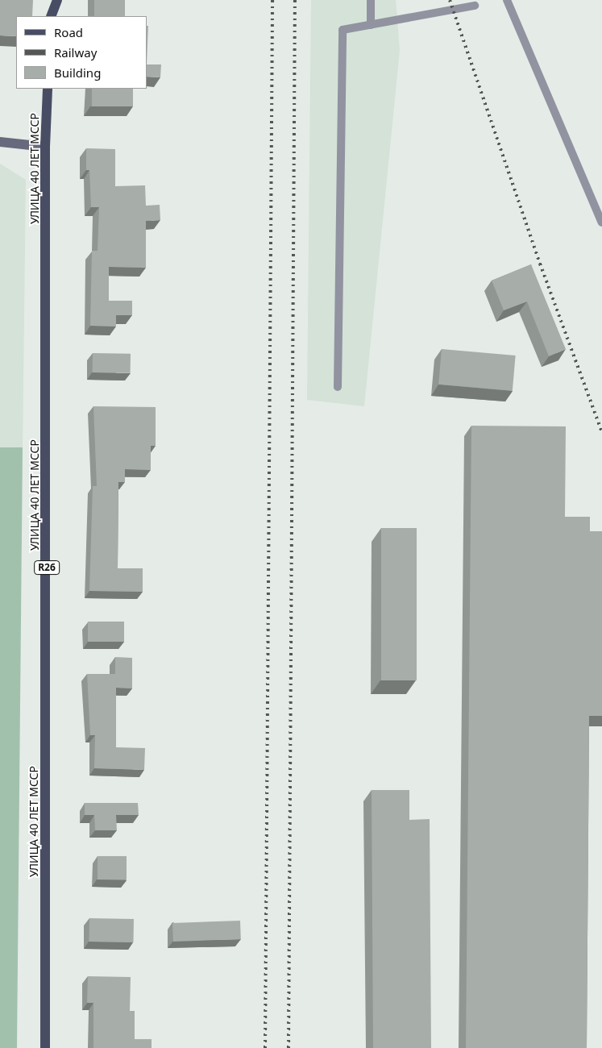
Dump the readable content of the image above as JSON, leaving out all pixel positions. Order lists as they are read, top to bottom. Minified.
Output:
{"streets":{"main road":["УЛИЦА 40 ЛЕТ МССР","R26"]},"legend":["Road","Railway","Building"]}
